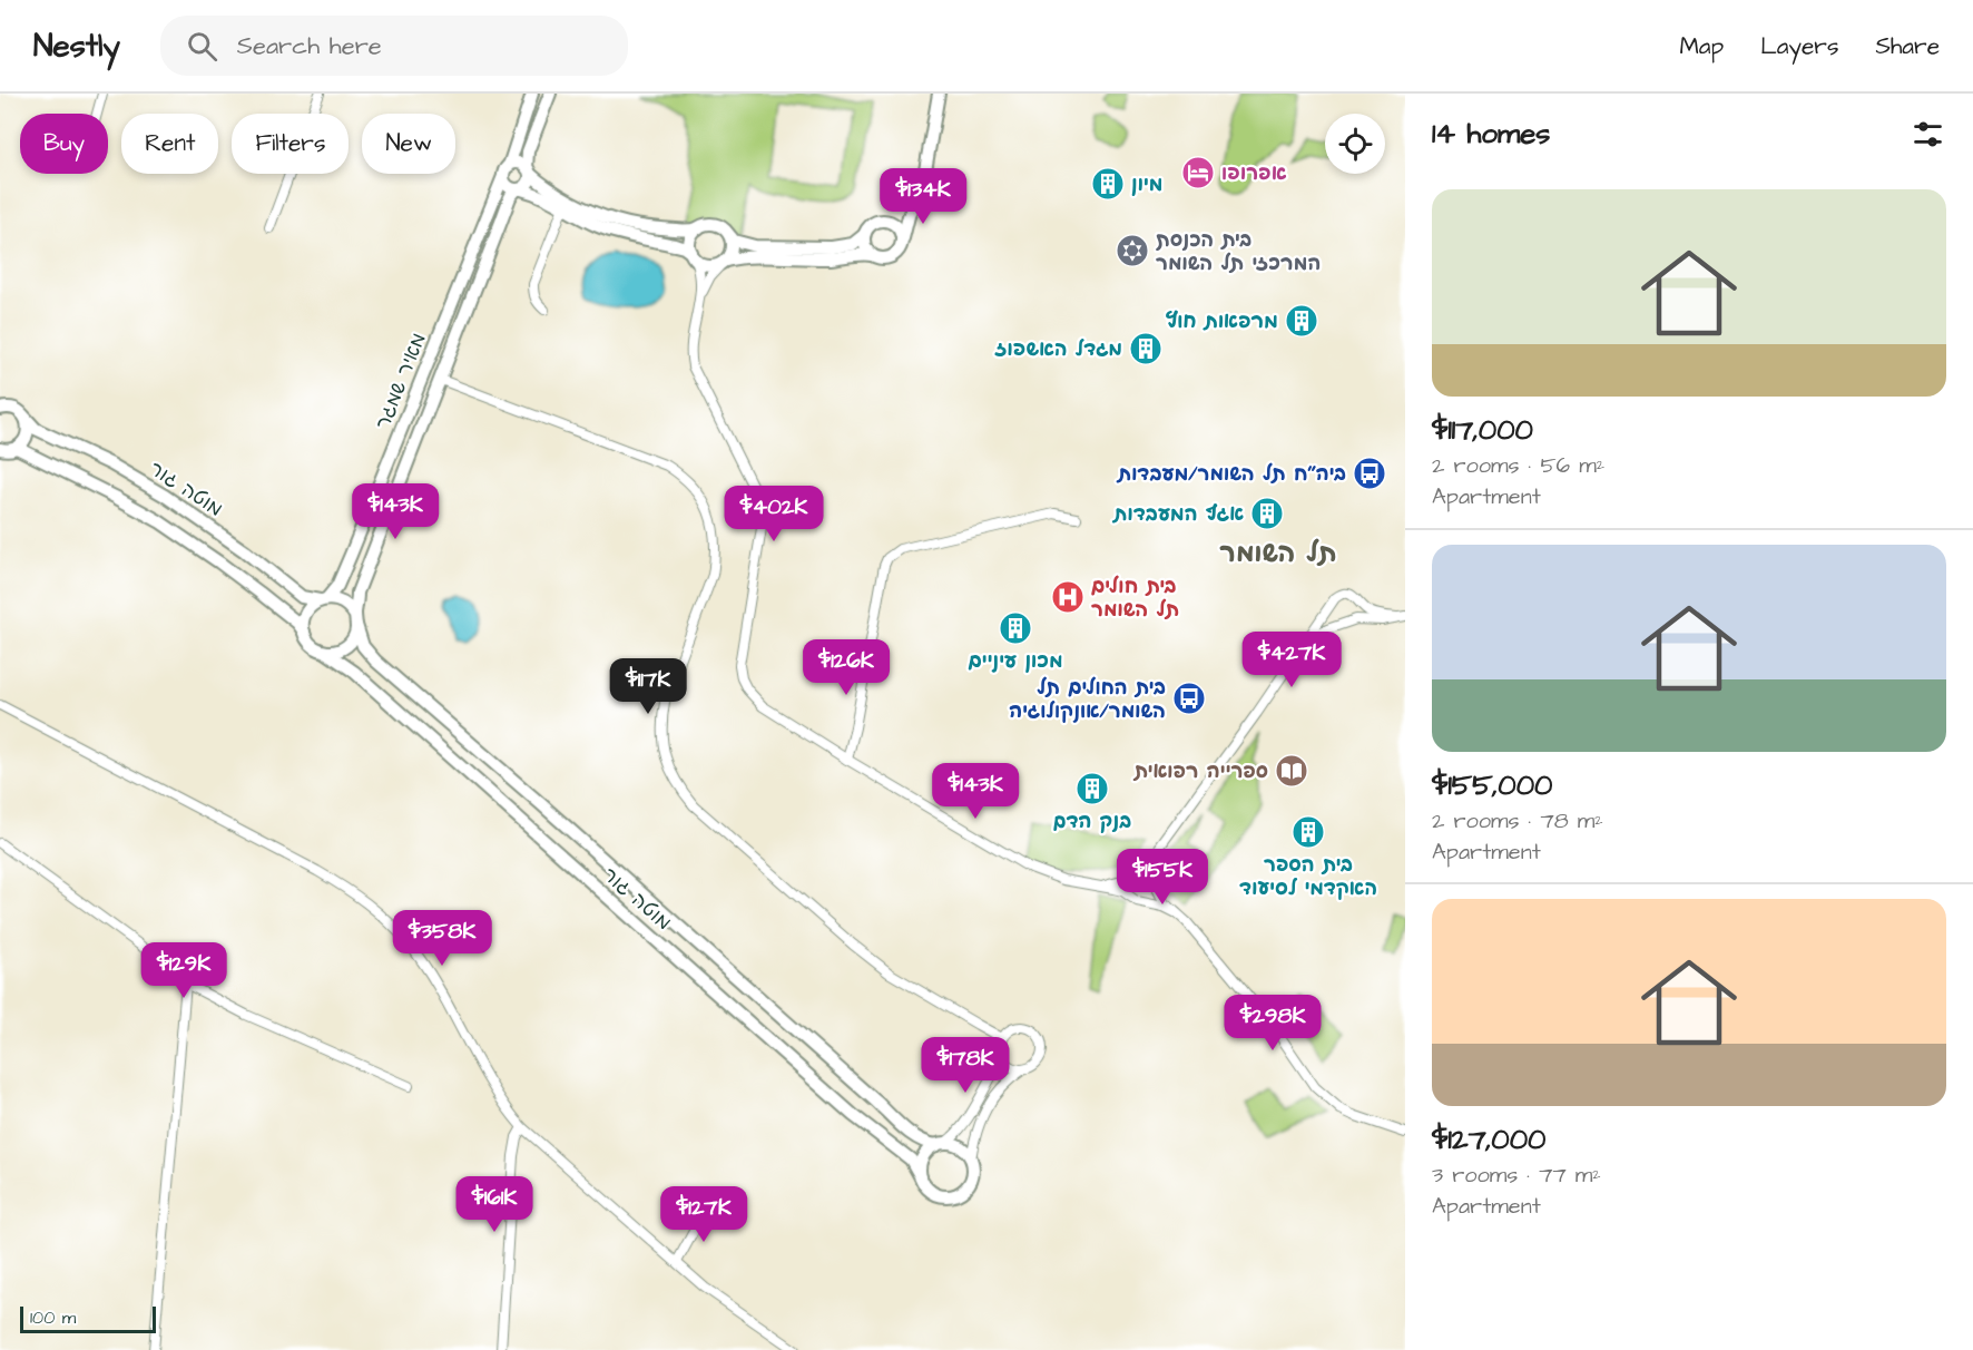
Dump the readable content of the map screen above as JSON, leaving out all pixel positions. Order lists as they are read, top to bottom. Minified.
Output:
{"streets":{"street":["מאיר שמגר","מוטה גור"]},"crossings":[["מאיר שמגר","מוטה גור"]],"districts":["תל השומר"],"places":{"hotel":["אפרופו"],"building":["מיון","מרפאות חוץ","מגדל האשפוז","אגף המעבדות","מכון עיניים","בנק הדם","בית הספר האקדמי לסיעוד"],"synagogue":["בית הכנסת המרכזי תל השומר"],"bus stop":["ביה״ח תל השומר/מעבדות","בית החולים תל השומר/אונקולוגיה"],"hospital":["בית חולים תל השומר"],"library":["ספרייה רפואית"]},"scale_bar":"100 m","page":{"header":"Nestly","search":"Search here","nav":["Map","Layers","Share"],"heading":"14 homes","chip":["Buy","Rent","Filters","New"],"price":["$134K","$143K","$402K","$427K","$126K","$117K","$143K","$155K","$358K","$129K","$298K","$178K","$161K","$127K"],"list":[{"name":"$117,000","note":"2 rooms · 56 m² · Apartment"},{"name":"$155,000","note":"2 rooms · 78 m² · Apartment"},{"name":"$127,000","note":"3 rooms · 77 m² · Apartment"}],"scale":"100 m"}}
